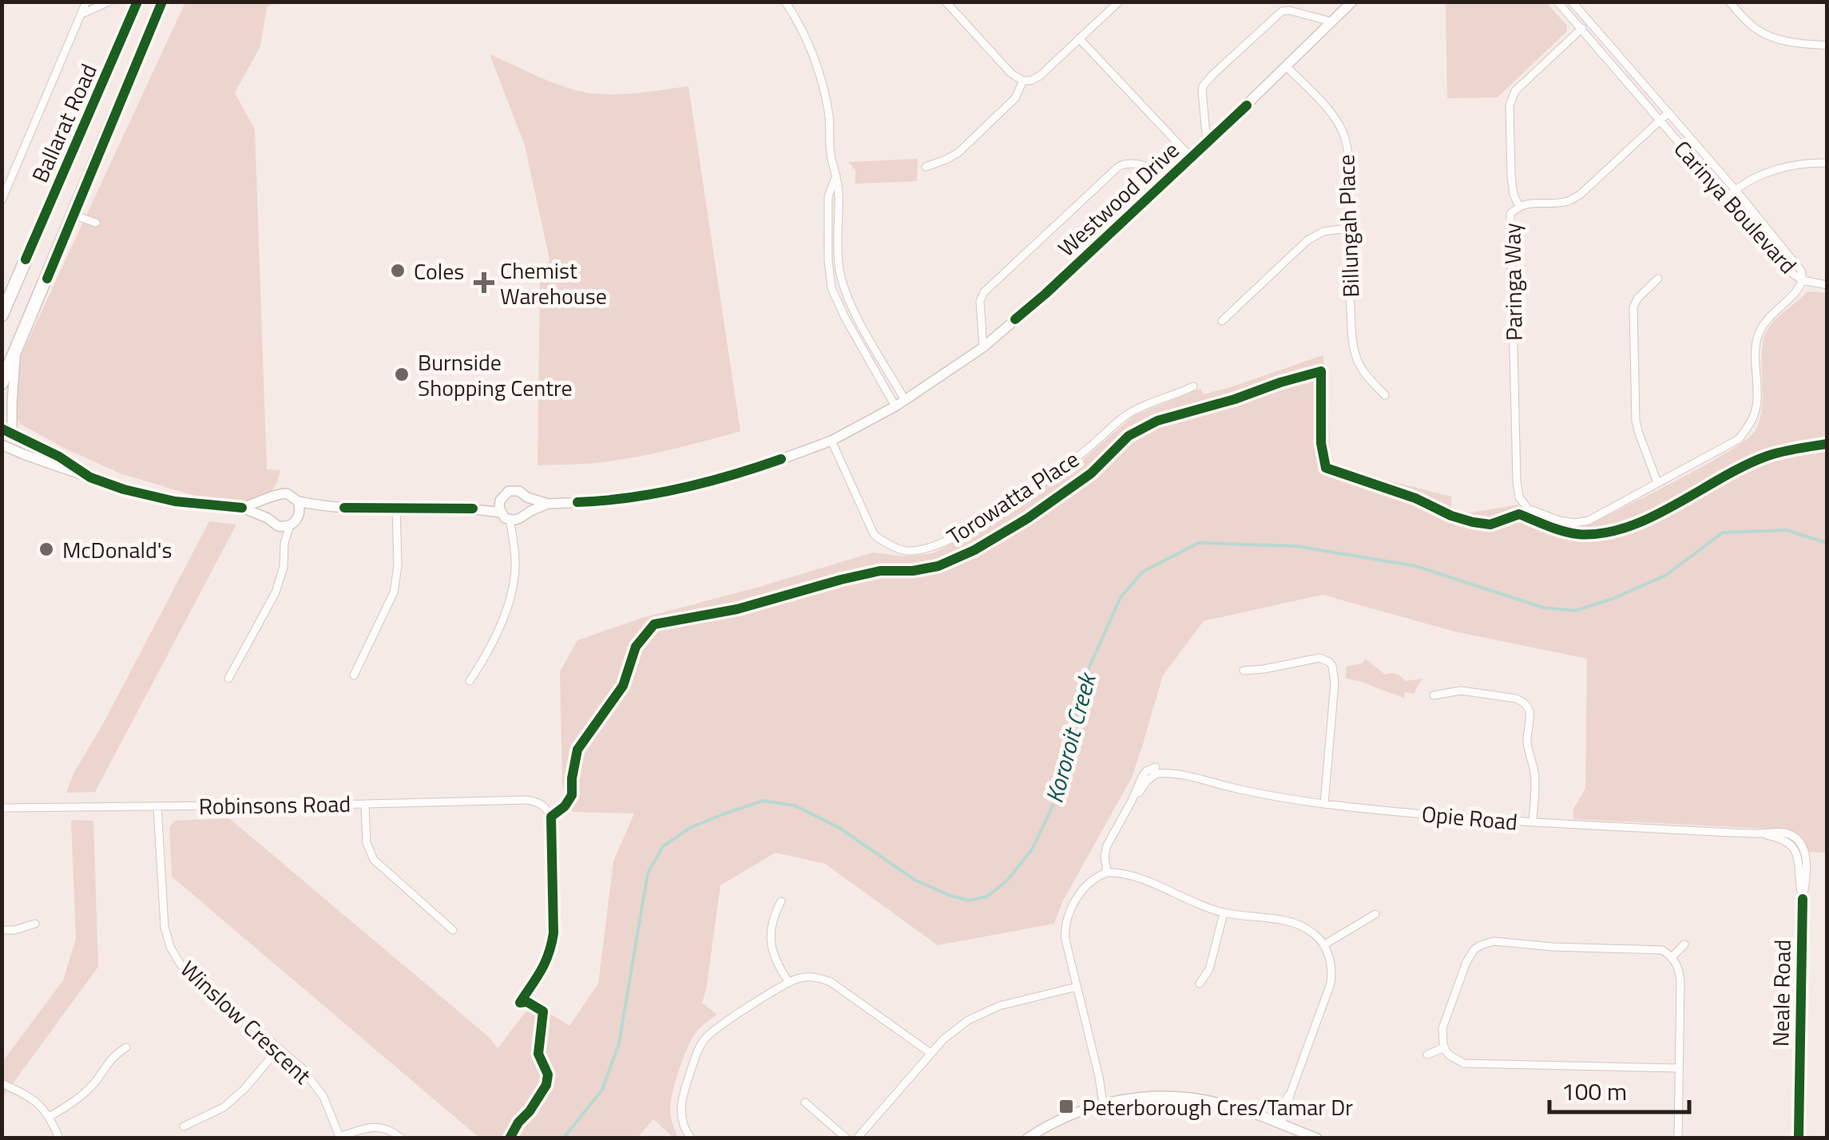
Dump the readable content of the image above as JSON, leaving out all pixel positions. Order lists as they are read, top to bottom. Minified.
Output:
{"streets":{"highway":["Ballarat Road"],"street":["Westwood Drive","Carinya Boulevard","Billungah Place","Paringa Way","Torowatta Place","Robinsons Road","Opie Road","Neale Road","Winslow Crescent"]},"crossings":[["Westwood Drive","Billungah Place"],["Westwood Drive","Torowatta Place"],["Carinya Boulevard","Paringa Way"],["Robinsons Road","Winslow Crescent"],["Opie Road","Neale Road"]],"water":["Kororoit Creek"],"places":{"other":["Coles","Burnside Shopping Centre","McDonald's"],"health":["Chemist Warehouse"],"transit":["Peterborough Cres/Tamar Dr"]},"scale_bar":"100 m"}
